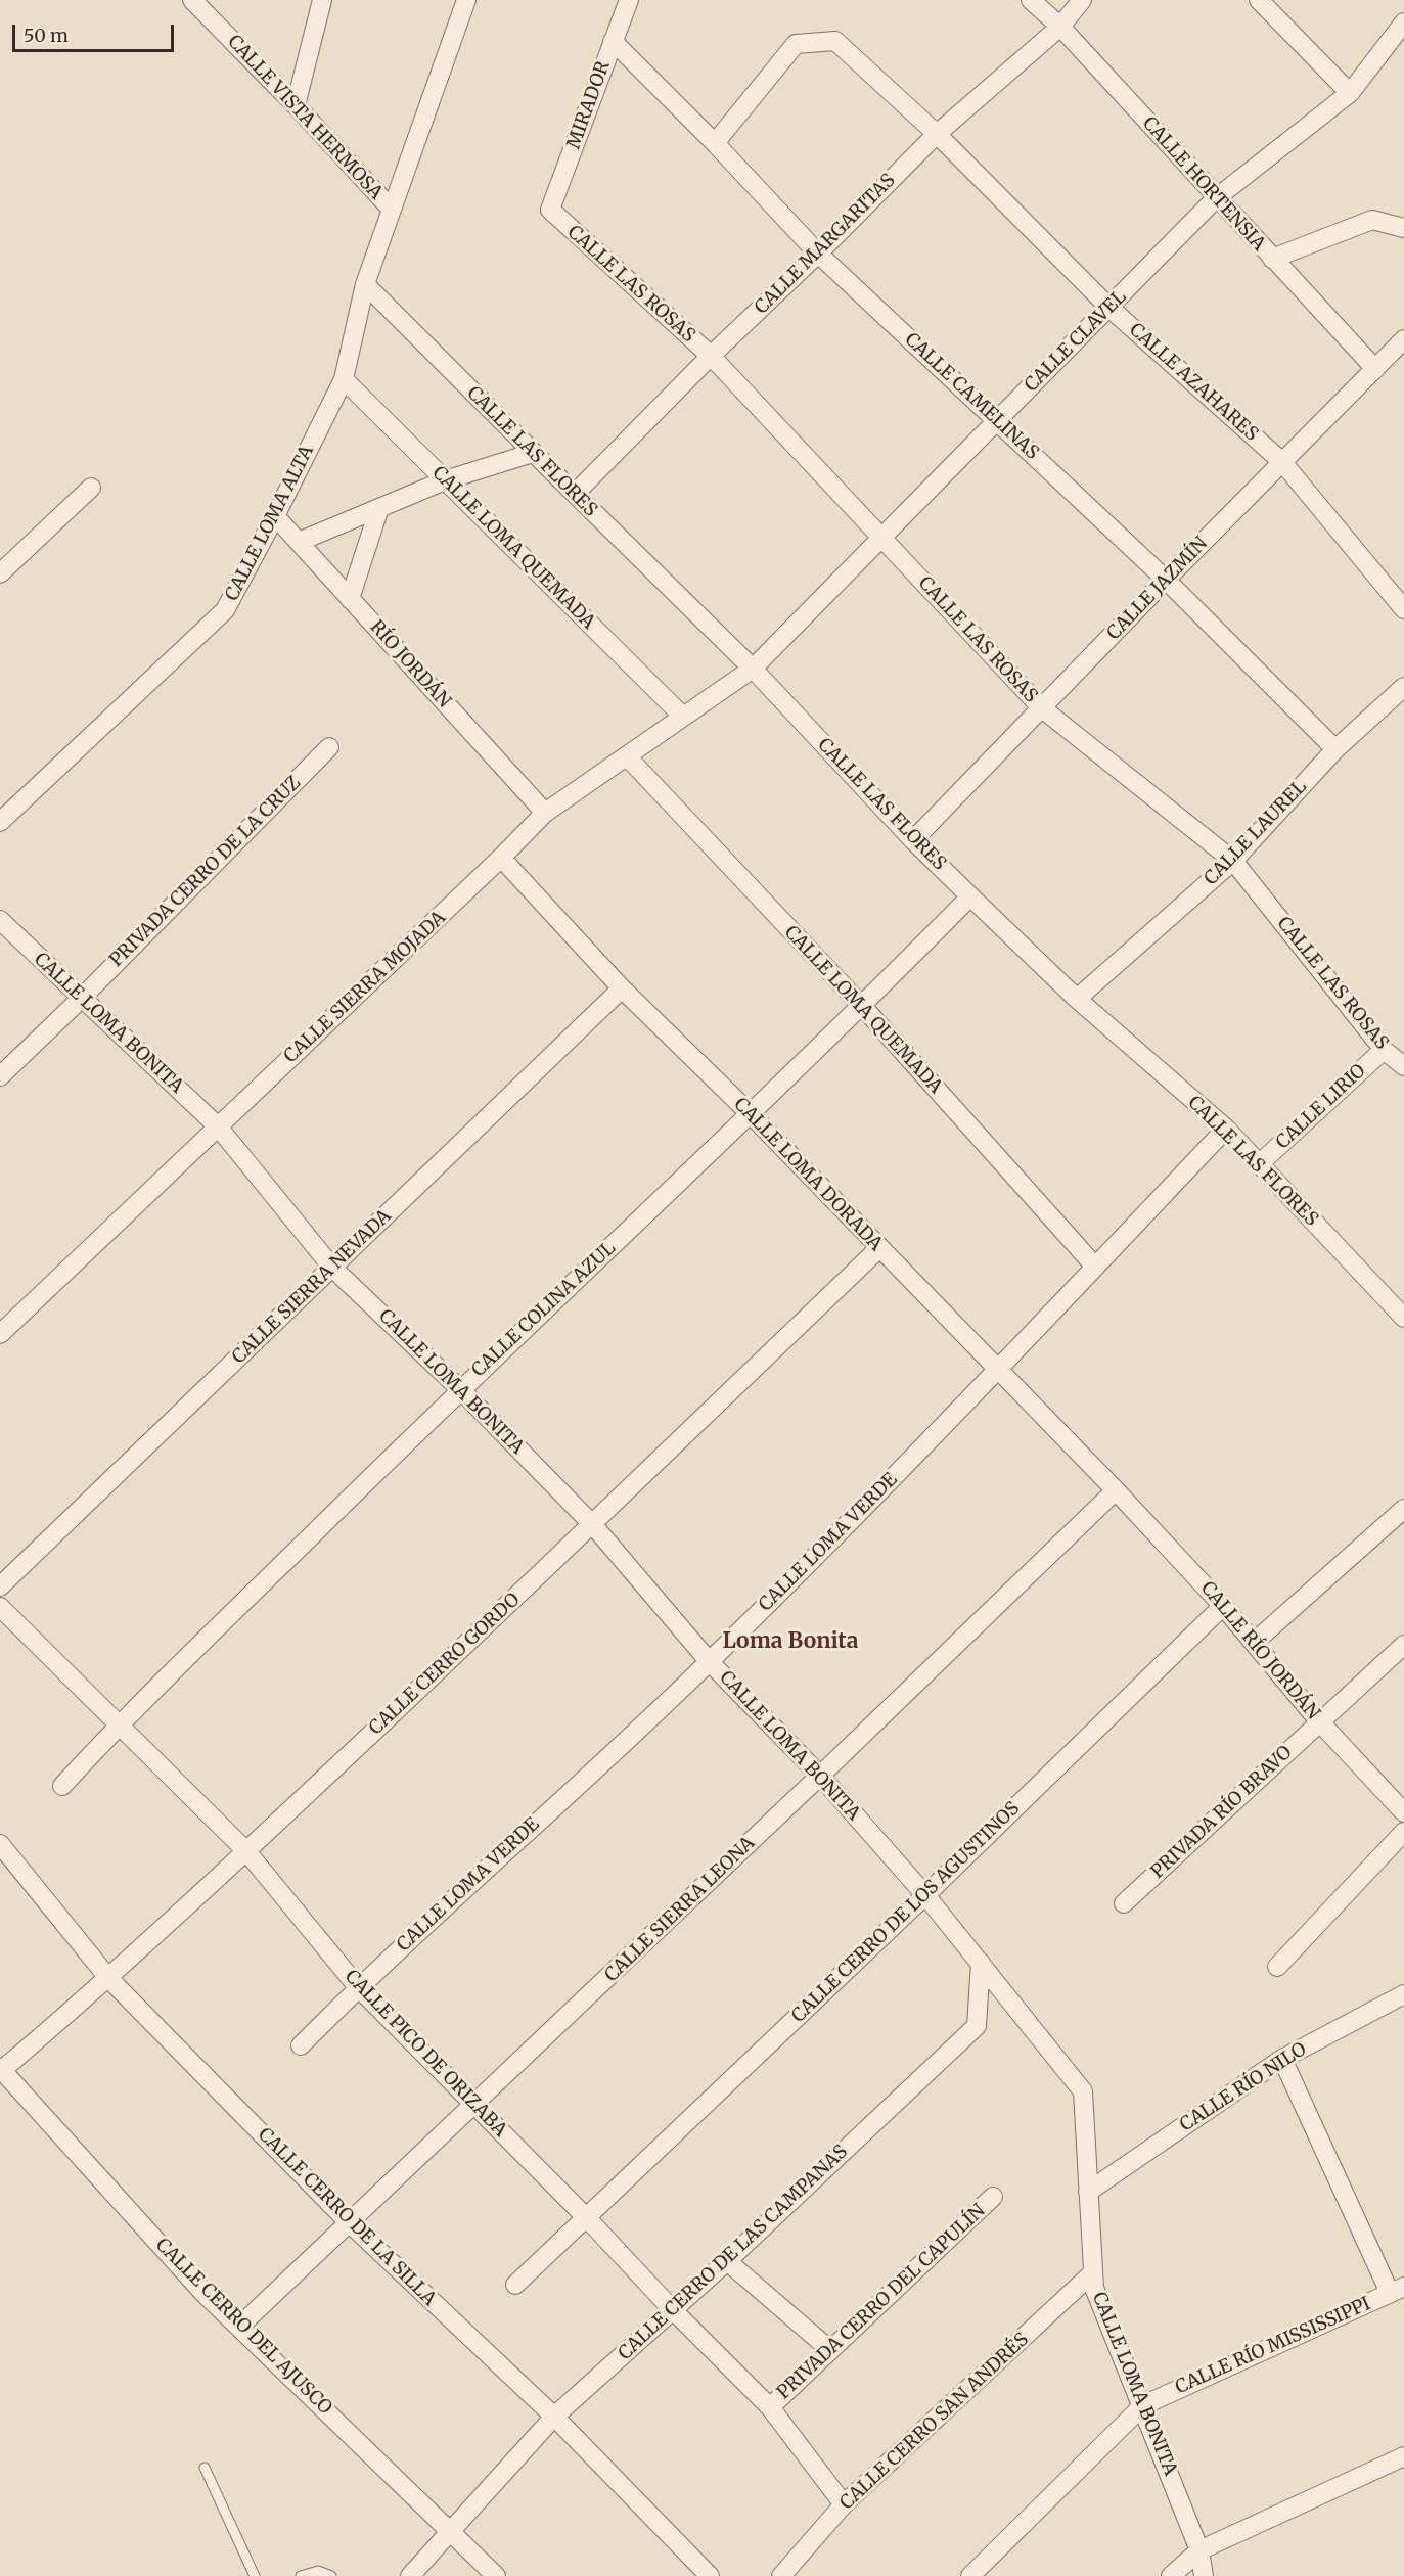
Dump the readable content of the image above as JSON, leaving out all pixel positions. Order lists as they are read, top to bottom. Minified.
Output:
{"streets":{"street":["MIRADOR","CALLE VISTA HERMOSA","CALLE HORTENSIA","CALLE MARGARITAS","CALLE LAS ROSAS","CALLE CLAVEL","CALLE AZAHARES","CALLE CAMELINAS","CALLE LAS FLORES","CALLE LOMA ALTA","CALLE LOMA QUEMADA","CALLE JAZMÍN","RÍO JORDÁN","CALLE LAUREL","PRIVADA CERRO DE LA CRUZ","CALLE SIERRA MOJADA","CALLE LOMA BONITA","CALLE LIRIO","CALLE LOMA DORADA","CALLE SIERRA NEVADA","CALLE COLINA AZUL","CALLE LOMA VERDE","CALLE RÍO JORDÁN","CALLE CERRO GORDO","PRIVADA RÍO BRAVO","CALLE SIERRA LEONA","CALLE CERRO DE LOS AGUSTINOS","CALLE PICO DE ORIZABA","CALLE RÍO NILO","CALLE CERRO DE LA SILLA","CALLE CERRO DE LAS CAMPANAS","PRIVADA CERRO DEL CAPULÍN","CALLE CERRO DEL AJUSCO","CALLE RÍO MISSISSIPPI","CALLE CERRO SAN ANDRÉS"]},"crossings":[["MIRADOR","CALLE LAS ROSAS"],["MIRADOR","CALLE CAMELINAS"],["CALLE HORTENSIA","CALLE MARGARITAS"],["CALLE HORTENSIA","CALLE CLAVEL"],["CALLE HORTENSIA","CALLE JAZMÍN"],["CALLE MARGARITAS","CALLE LAS ROSAS"],["CALLE MARGARITAS","CALLE AZAHARES"],["CALLE MARGARITAS","CALLE CAMELINAS"],["CALLE MARGARITAS","CALLE LAS FLORES"],["CALLE LAS ROSAS","CALLE CLAVEL"],["CALLE LAS ROSAS","CALLE JAZMÍN"],["CALLE LAS ROSAS","CALLE LAUREL"],["CALLE LAS ROSAS","CALLE LIRIO"],["CALLE CLAVEL","CALLE AZAHARES"],["CALLE CLAVEL","CALLE CAMELINAS"],["CALLE CLAVEL","CALLE LAS FLORES"],["CALLE CLAVEL","CALLE SIERRA MOJADA"],["CALLE AZAHARES","CALLE CAMELINAS"],["CALLE AZAHARES","CALLE JAZMÍN"],["CALLE CAMELINAS","CALLE JAZMÍN"],["CALLE CAMELINAS","CALLE LAUREL"],["CALLE LAS FLORES","CALLE LOMA ALTA"],["CALLE LAS FLORES","CALLE JAZMÍN"],["CALLE LAS FLORES","CALLE LAUREL"],["CALLE LAS FLORES","CALLE SIERRA MOJADA"],["CALLE LAS FLORES","CALLE LIRIO"],["CALLE LAS FLORES","CALLE COLINA AZUL"],["CALLE LAS FLORES","CALLE LOMA VERDE"],["CALLE LOMA ALTA","CALLE LOMA QUEMADA"],["CALLE LOMA ALTA","RÍO JORDÁN"],["CALLE LOMA QUEMADA","CALLE SIERRA MOJADA"],["CALLE LOMA QUEMADA","CALLE COLINA AZUL"],["CALLE LOMA QUEMADA","CALLE LOMA VERDE"],["RÍO JORDÁN","CALLE SIERRA MOJADA"],["PRIVADA CERRO DE LA CRUZ","CALLE LOMA BONITA"],["CALLE SIERRA MOJADA","CALLE LOMA BONITA"],["CALLE SIERRA MOJADA","CALLE LOMA DORADA"],["CALLE LOMA BONITA","CALLE SIERRA NEVADA"],["CALLE LOMA BONITA","CALLE COLINA AZUL"],["CALLE LOMA BONITA","CALLE LOMA VERDE"],["CALLE LOMA BONITA","CALLE CERRO GORDO"],["CALLE LOMA BONITA","CALLE SIERRA LEONA"],["CALLE LOMA BONITA","CALLE CERRO DE LOS AGUSTINOS"],["CALLE LOMA BONITA","CALLE RÍO NILO"],["CALLE LOMA BONITA","CALLE CERRO DE LAS CAMPANAS"],["CALLE LOMA BONITA","CALLE RÍO MISSISSIPPI"],["CALLE LOMA BONITA","CALLE CERRO SAN ANDRÉS"],["CALLE LOMA DORADA","CALLE SIERRA NEVADA"],["CALLE LOMA DORADA","CALLE COLINA AZUL"],["CALLE LOMA DORADA","CALLE LOMA VERDE"],["CALLE LOMA DORADA","CALLE RÍO JORDÁN"],["CALLE LOMA DORADA","CALLE CERRO GORDO"],["CALLE LOMA DORADA","CALLE SIERRA LEONA"],["CALLE COLINA AZUL","CALLE PICO DE ORIZABA"],["CALLE LOMA VERDE","CALLE PICO DE ORIZABA"],["CALLE RÍO JORDÁN","PRIVADA RÍO BRAVO"],["CALLE RÍO JORDÁN","CALLE SIERRA LEONA"],["CALLE RÍO JORDÁN","CALLE CERRO DE LOS AGUSTINOS"],["CALLE CERRO GORDO","CALLE PICO DE ORIZABA"],["CALLE CERRO GORDO","CALLE CERRO DE LA SILLA"],["CALLE CERRO GORDO","CALLE CERRO DEL AJUSCO"],["CALLE SIERRA LEONA","CALLE PICO DE ORIZABA"],["CALLE SIERRA LEONA","CALLE CERRO DE LA SILLA"],["CALLE SIERRA LEONA","CALLE CERRO DEL AJUSCO"],["CALLE CERRO DE LOS AGUSTINOS","CALLE PICO DE ORIZABA"],["CALLE PICO DE ORIZABA","CALLE CERRO DE LAS CAMPANAS"],["CALLE PICO DE ORIZABA","PRIVADA CERRO DEL CAPULÍN"],["CALLE PICO DE ORIZABA","CALLE CERRO SAN ANDRÉS"],["CALLE CERRO DE LA SILLA","CALLE CERRO DE LAS CAMPANAS"],["CALLE CERRO DE LAS CAMPANAS","CALLE CERRO DEL AJUSCO"]],"districts":["Loma Bonita"],"scale_bar":"50 m"}
